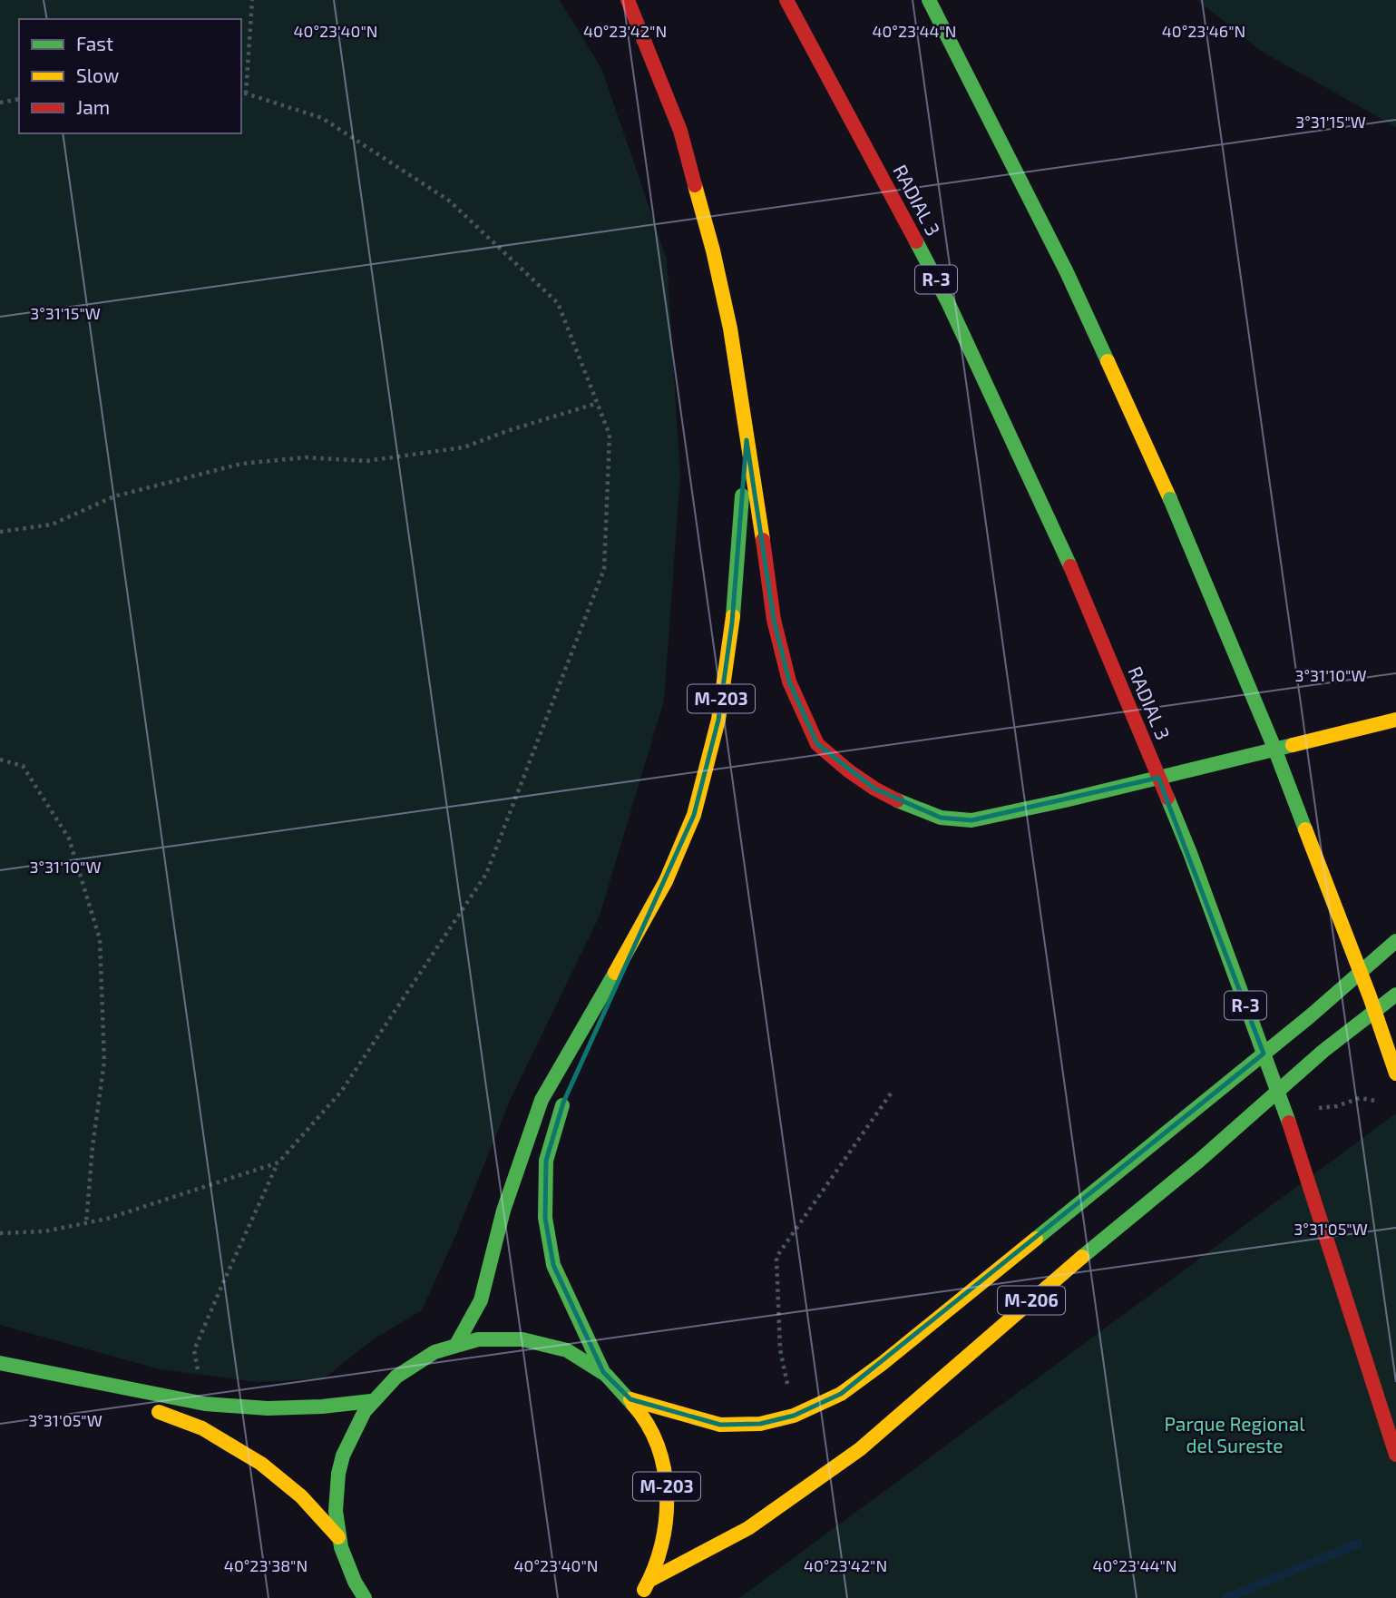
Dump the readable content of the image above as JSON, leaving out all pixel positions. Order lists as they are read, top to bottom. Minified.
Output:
{"streets":{"main road":["RADIAL 3","R-3","M-203","M-206"]},"crossings":[["M-203","M-206"]],"parks":["Parque Regional del Sureste"],"legend":["Fast","Slow","Jam"],"coordinates":["40°23'40\"N","40°23'42\"N","40°23'44\"N","40°23'46\"N","3°31'15\"W","3°31'10\"W","3°31'05\"W","40°23'38\"N"]}
